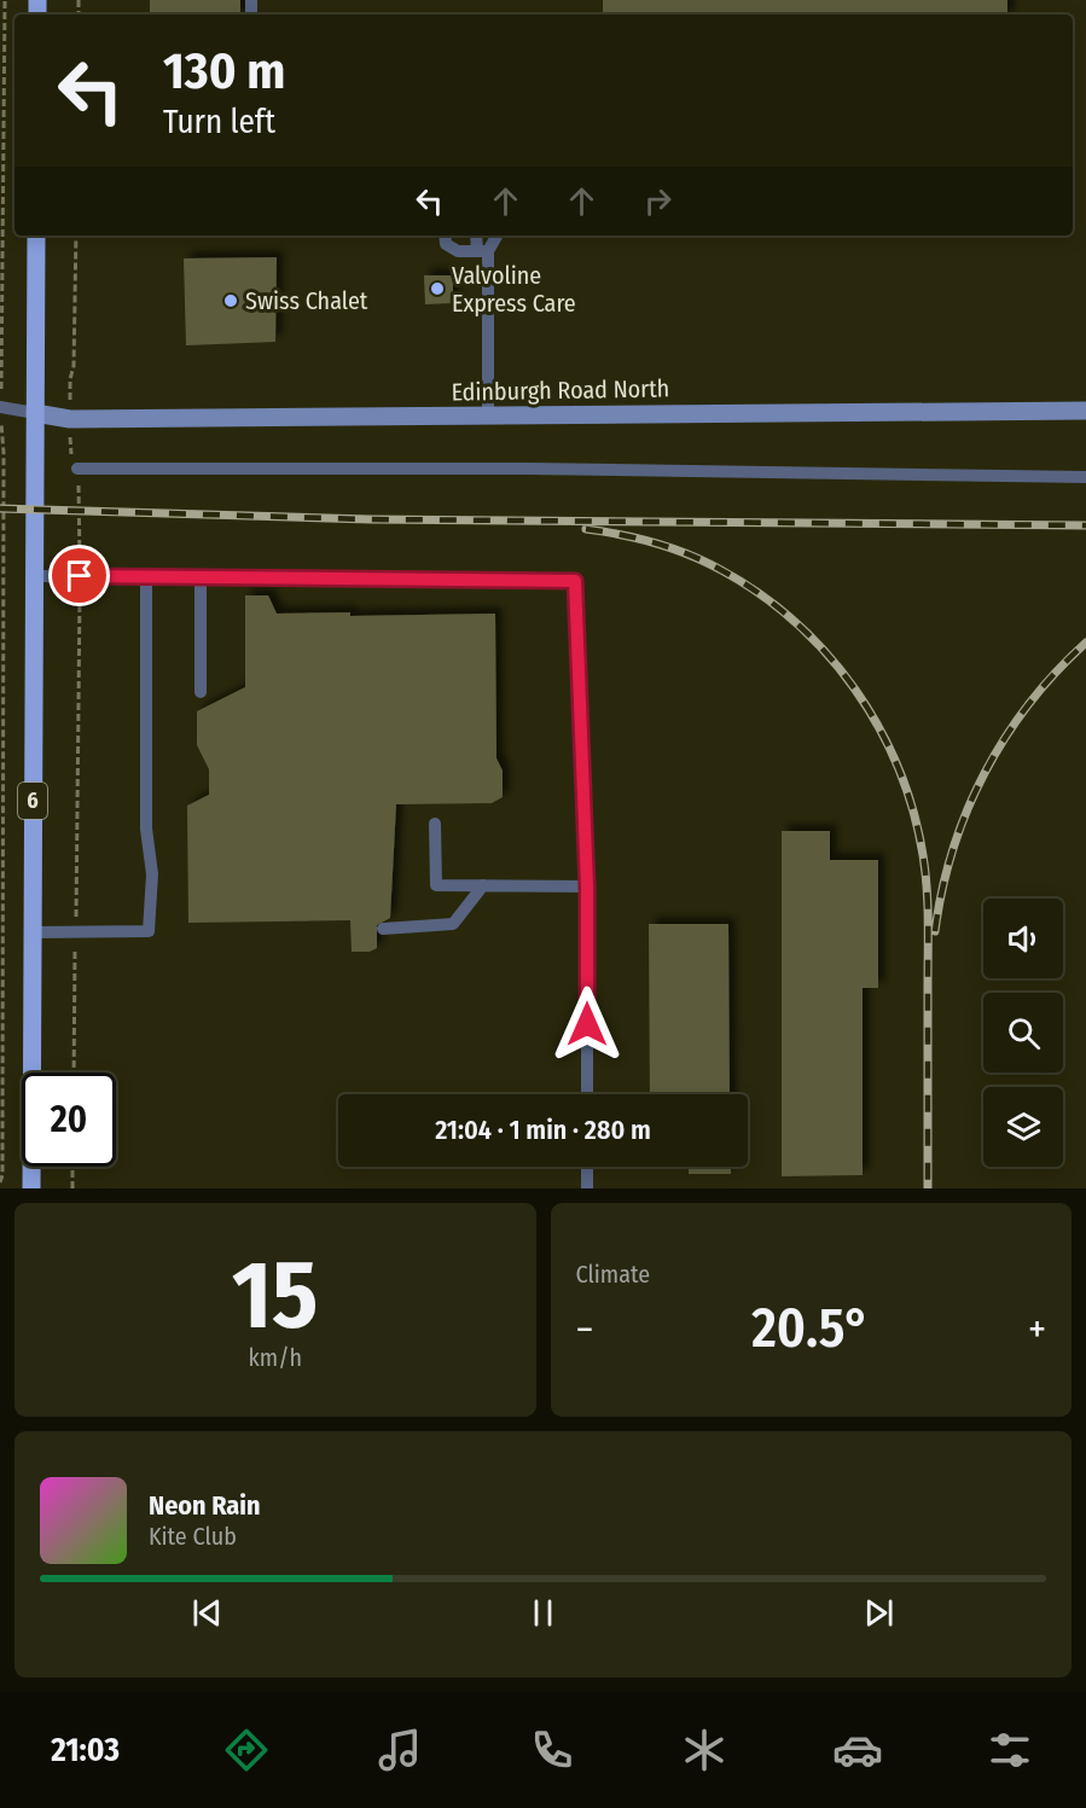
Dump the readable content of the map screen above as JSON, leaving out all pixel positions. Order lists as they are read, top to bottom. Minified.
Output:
{"streets":{"main road":["Edinburgh Road North","6"]},"crossings":[["Edinburgh Road North","6"]],"places":["Valvoline Express Care","Swiss Chalet"],"page":{"turn":["130 m","Turn left"],"limit":"20","trip":"21:04 · 1 min · 280 m","tile":[["15","km/h"],"Climate"],"heat":["−","20.5°","+"],"song":["Neon Rain","Kite Club"],"tabs":"21:03"}}
